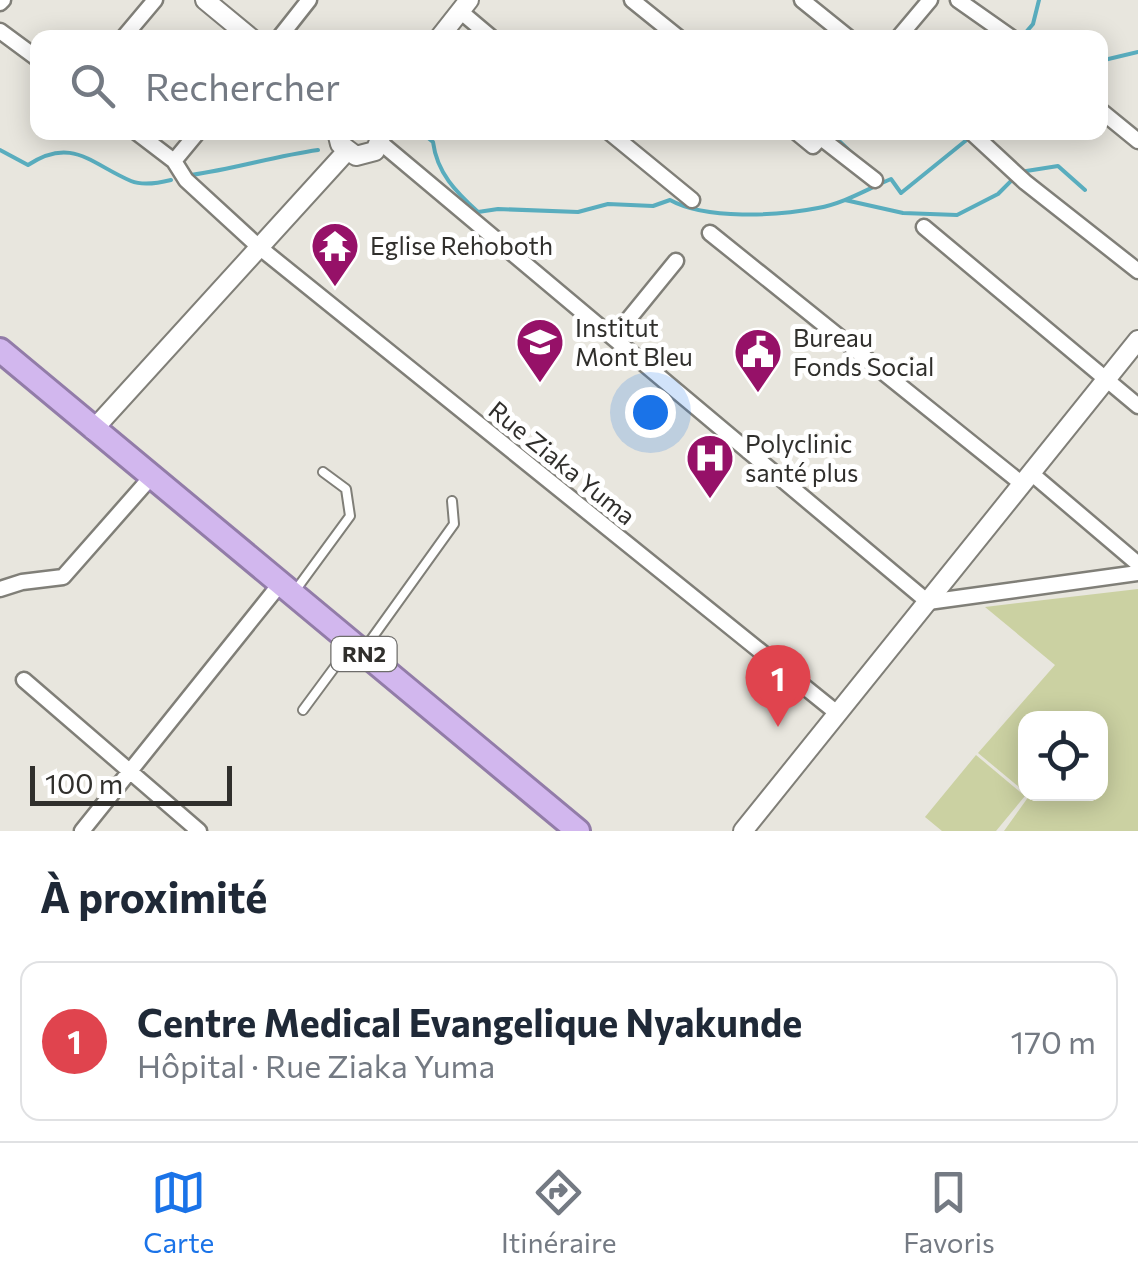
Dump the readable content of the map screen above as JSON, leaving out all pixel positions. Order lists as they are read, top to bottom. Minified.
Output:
{"streets":{"highway":["RN2"],"street":["Rue Ziaka Yuma"]},"places":{"temple":["Eglise Rehoboth"],"school or university":["Institut Mont Bleu"],"public building":["Bureau Fonds Social"],"hospital":["Polyclinic santé plus"]},"scale_bar":"100 m","page":{"search":"Rechercher","pins":"1","scale":"100 m","heading":"À proximité","list":[{"mark":"1","name":"Centre Medical Evangelique Nyakunde","note":"Hôpital · Rue Ziaka Yuma","value":"170 m"}],"nav":["Carte","Itinéraire","Favoris"]}}
